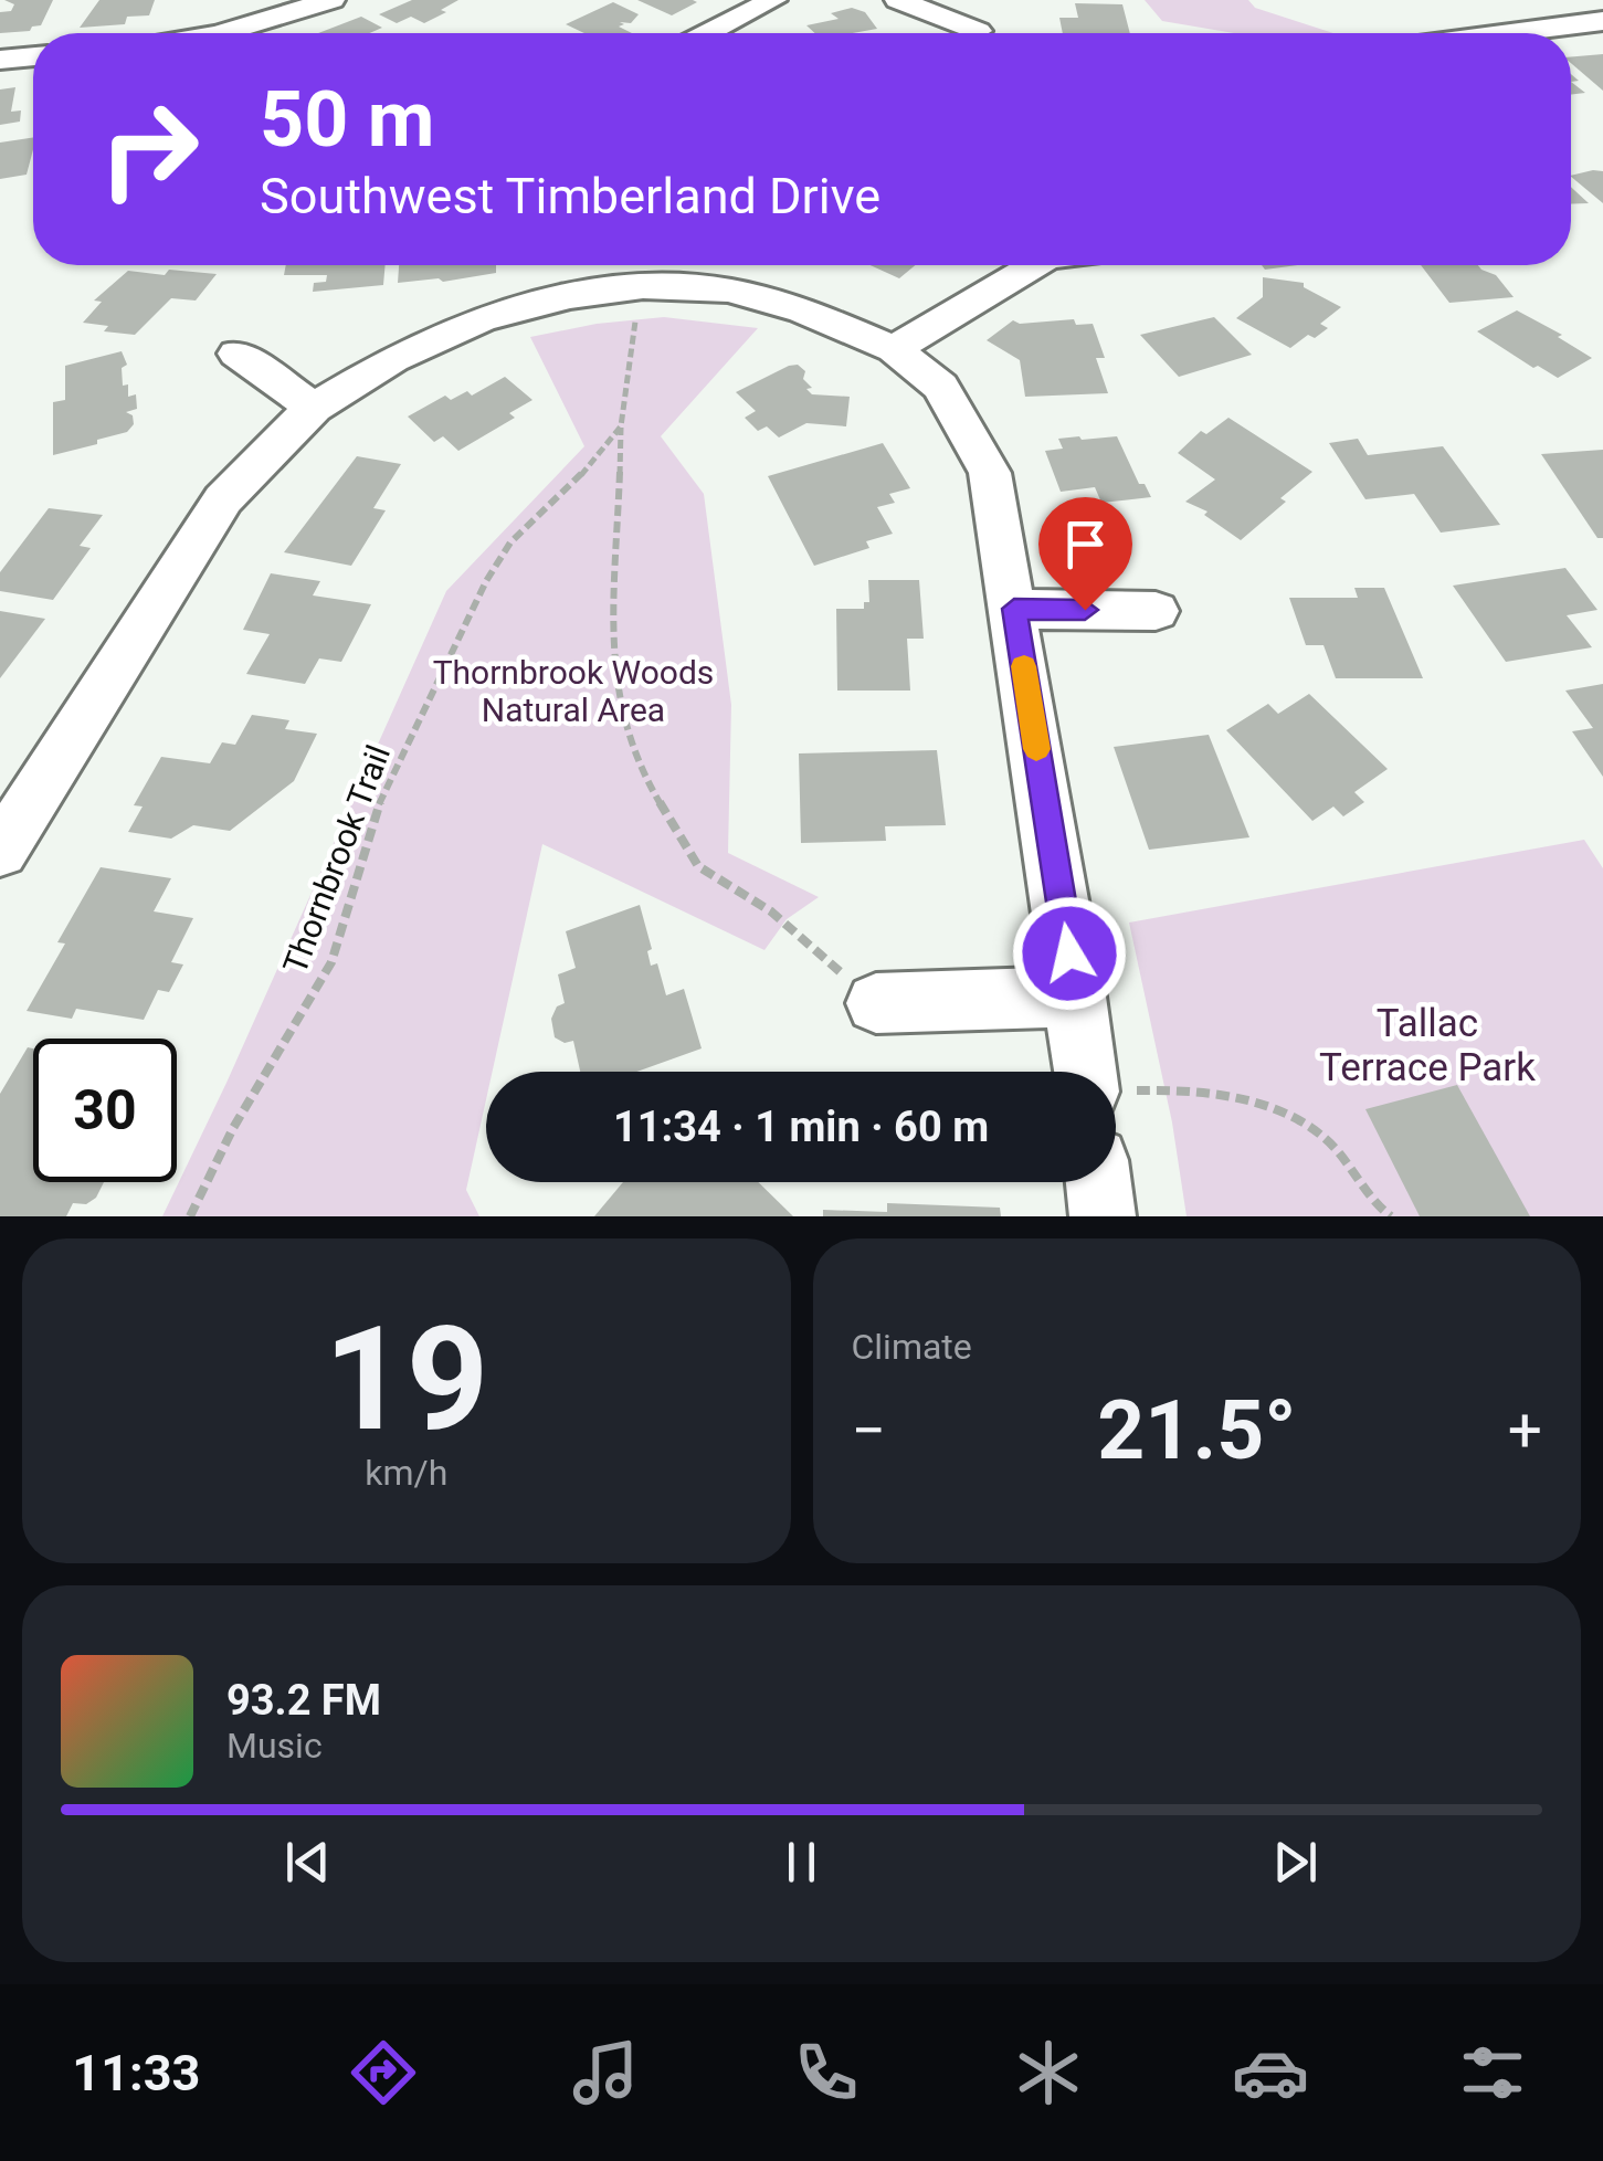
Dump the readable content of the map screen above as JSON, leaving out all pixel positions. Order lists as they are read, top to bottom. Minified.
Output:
{"streets":{"path":["Thornbrook Trail"]},"parks":["Thornbrook Woods Natural Area","Tallac Terrace Park"],"page":{"turn":["50 m","Southwest Timberland Drive"],"limit":"30","trip":"11:34 · 1 min · 60 m","tile":[["19","km/h"],"Climate"],"heat":["−","21.5°","+"],"song":["93.2 FM","Music"],"tabs":"11:33"}}
